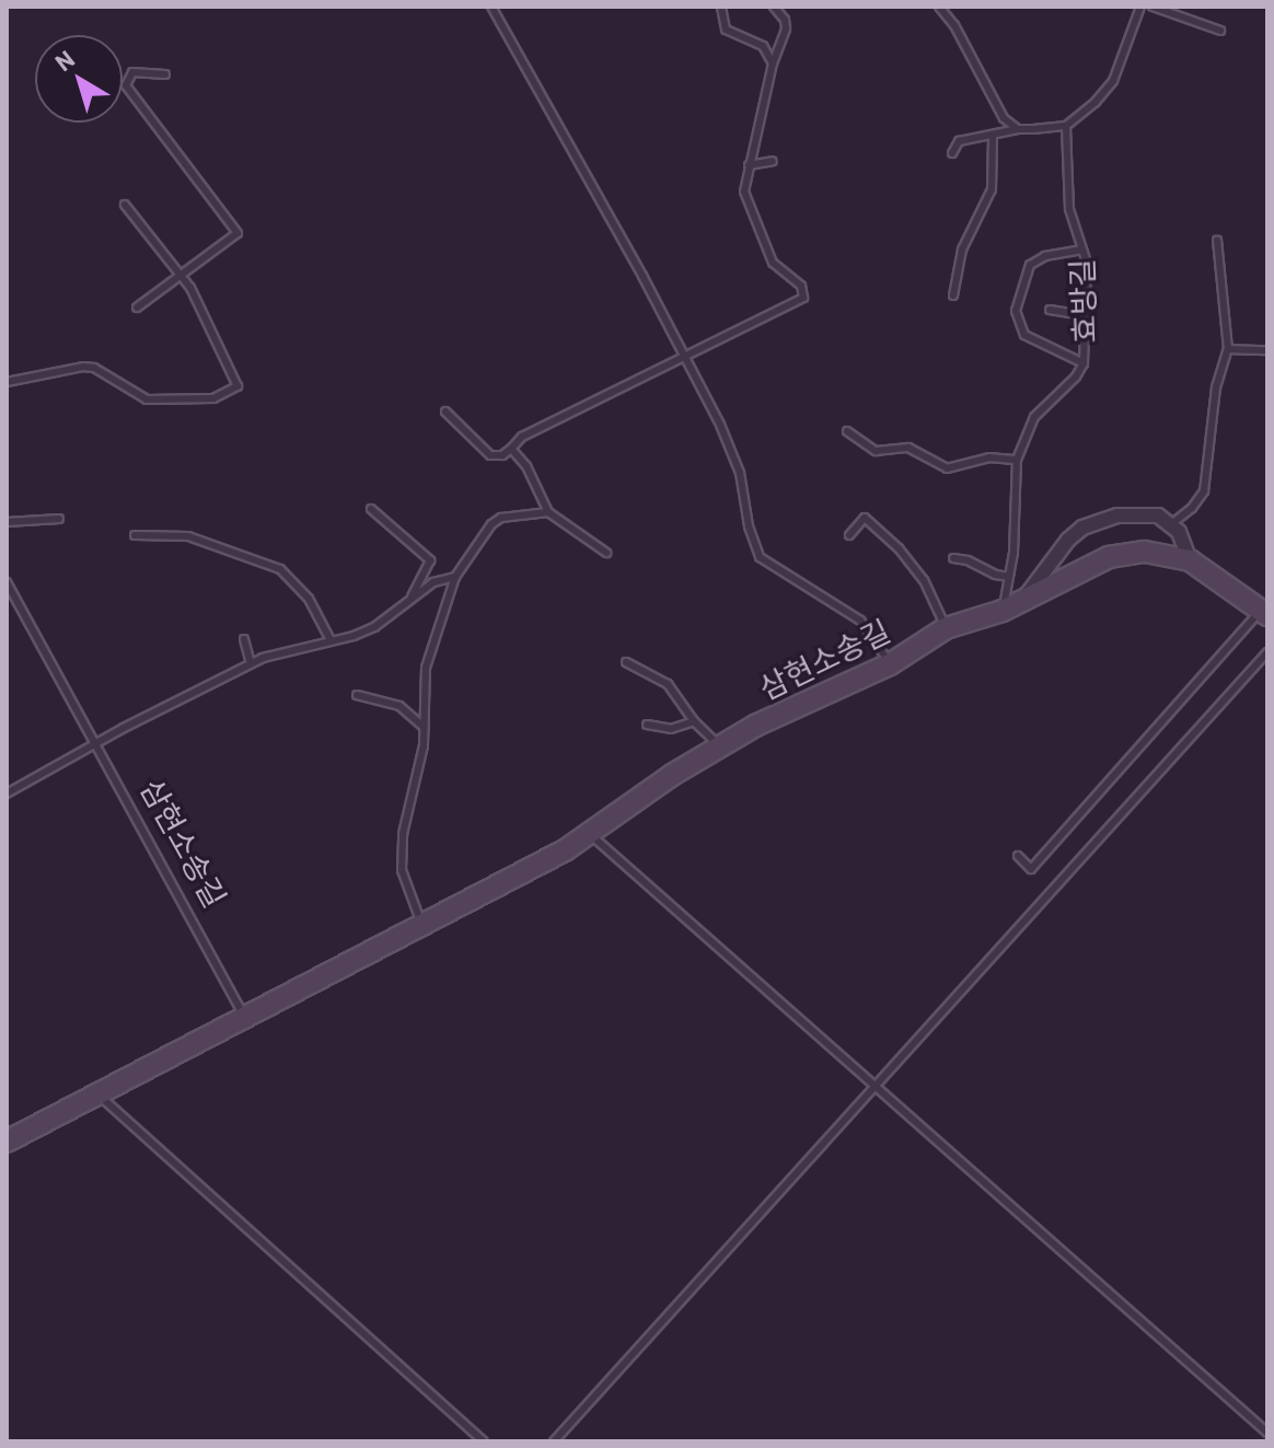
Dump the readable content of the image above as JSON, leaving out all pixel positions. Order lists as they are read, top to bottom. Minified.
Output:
{"streets":{"street":["삼현소송길"],"lane":["효방길"]},"crossings":[["효방길","삼현소송길"]],"north":"top left"}
